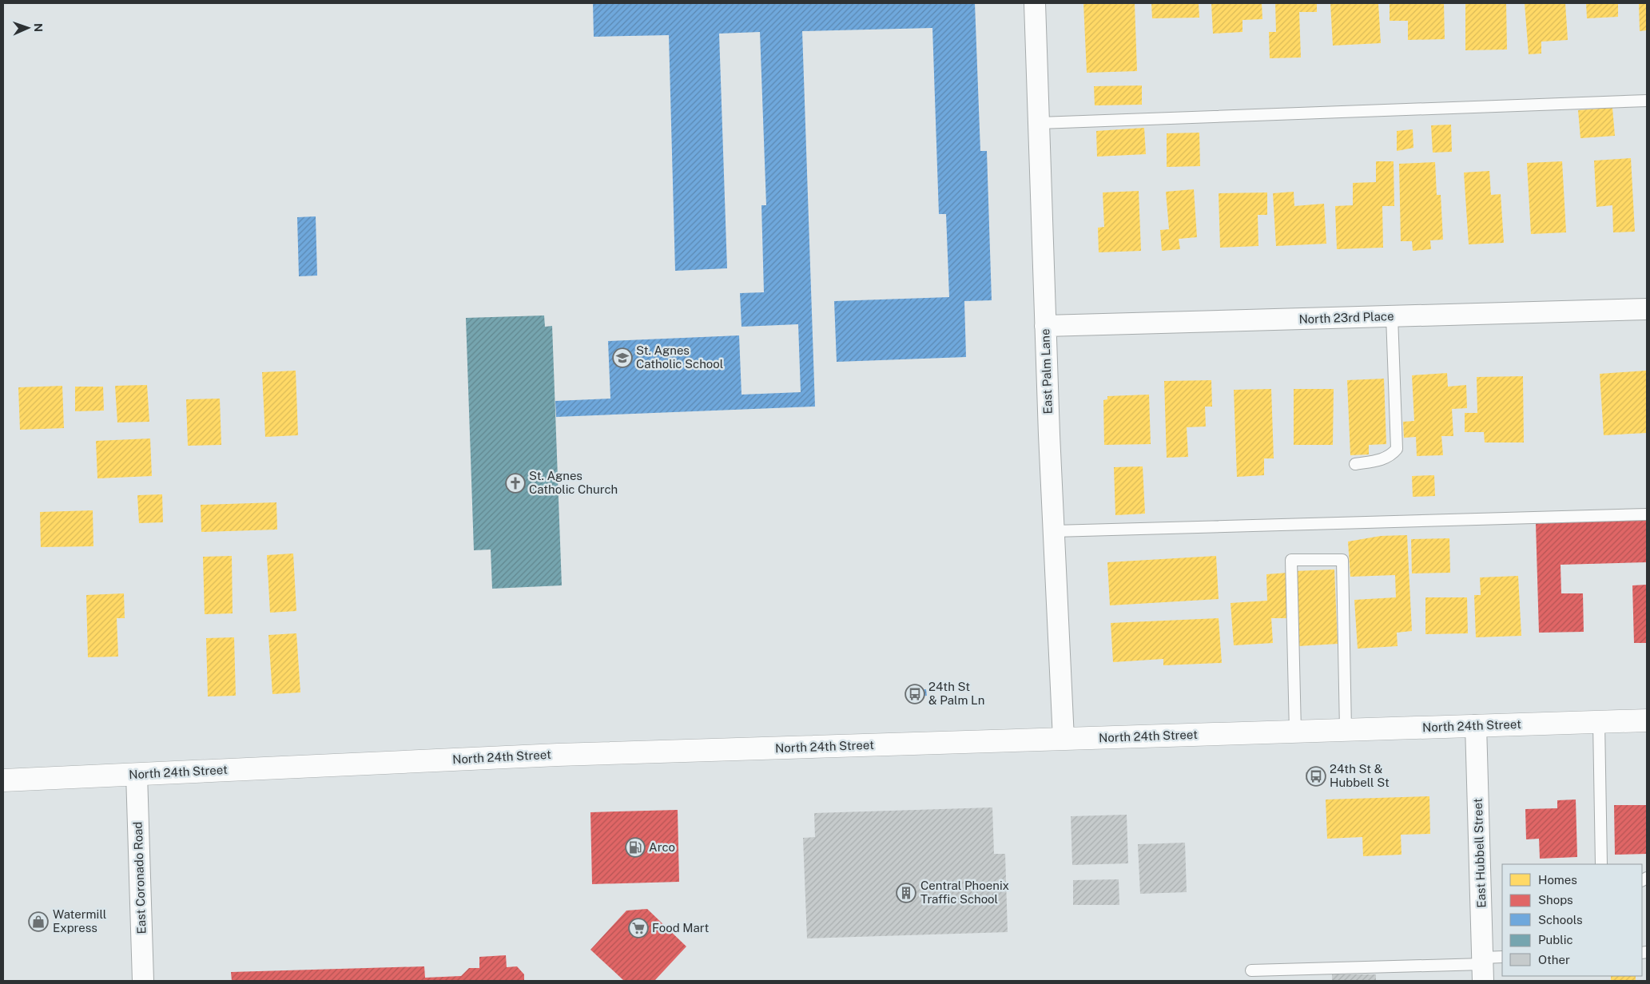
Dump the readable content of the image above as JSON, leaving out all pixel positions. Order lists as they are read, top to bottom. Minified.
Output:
{"streets":{"main road":["North 24th Street"],"street":["North 23rd Place","East Palm Lane","East Hubbell Street","East Coronado Road"]},"crossings":[["North 23rd Place","East Palm Lane"],["East Palm Lane","North 24th Street"],["North 24th Street","East Hubbell Street"],["North 24th Street","East Coronado Road"]],"places":{"school or university":["St. Agnes Catholic School"],"church":["St. Agnes Catholic Church"],"bus stop":["24th St & Palm Ln","24th St & Hubbell St"],"fuel station":["Arco"],"building":["Central Phoenix Traffic School"],"shop":["Watermill Express"],"supermarket":["Food Mart"]},"legend":["Homes","Shops","Schools","Public","Other"],"north":"right"}
